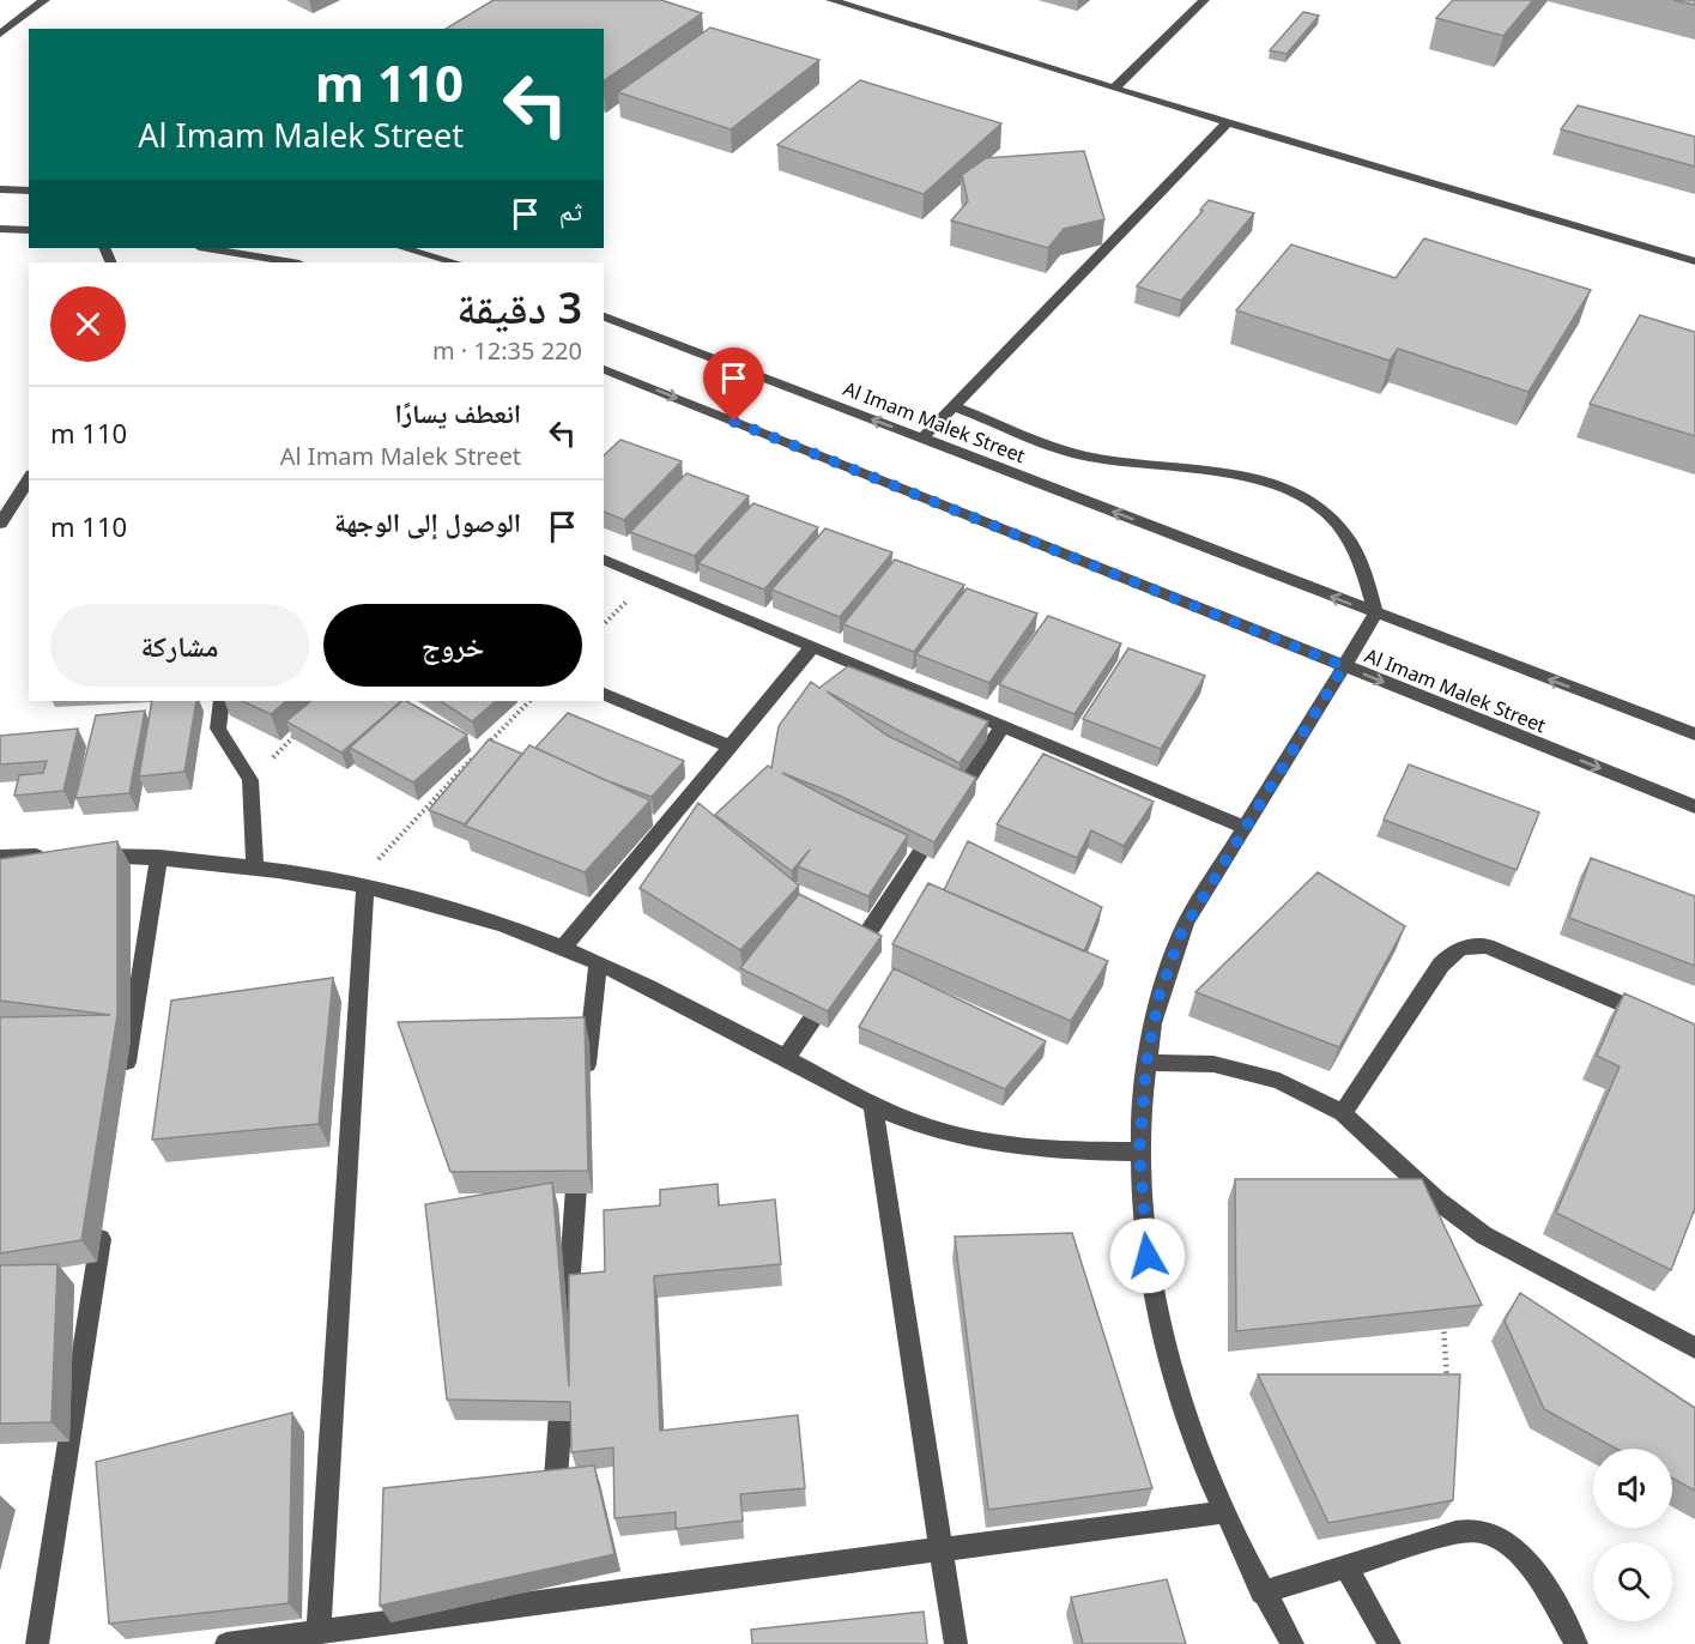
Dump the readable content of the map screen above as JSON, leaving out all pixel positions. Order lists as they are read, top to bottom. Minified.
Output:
{"streets":{"street":["Al Imam Malek Street"]},"page":{"turn":["110 m","Al Imam Malek Street"],"then":"ثم","heading":["3 دقيقة","220 m · 12:35"],"list":[{"name":"انعطف يسارًا","note":"Al Imam Malek Street","value":"110 m"},{"name":"الوصول إلى الوجهة","value":"110 m"}],"buttons":["خروج","مشاركة"]}}
